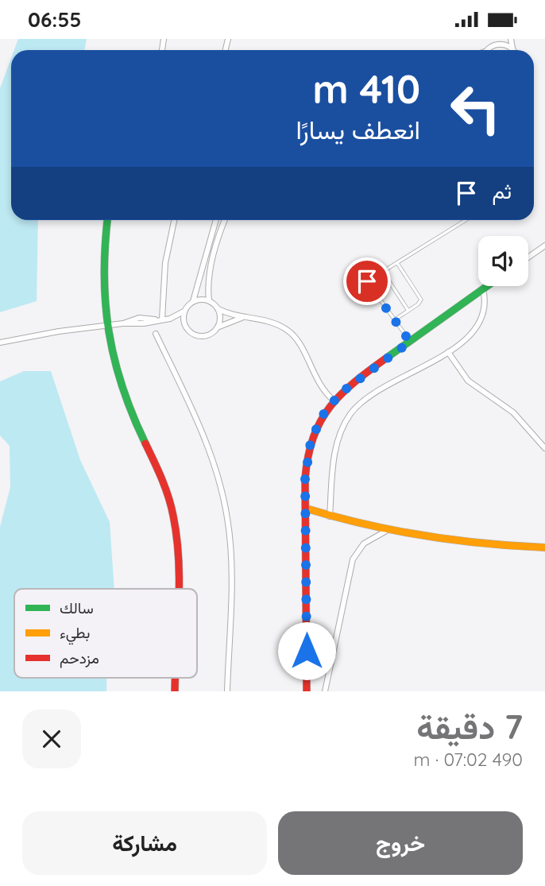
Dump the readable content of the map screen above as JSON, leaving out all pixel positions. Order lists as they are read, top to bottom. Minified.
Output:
{"legend":["سالك","بطيء","مزدحم"],"page":{"status":"06:55","turn":["410 m","انعطف يسارًا"],"then":"ثم","heading":["7 دقيقة","490 m · 07:02"],"buttons":["خروج","مشاركة"]}}
